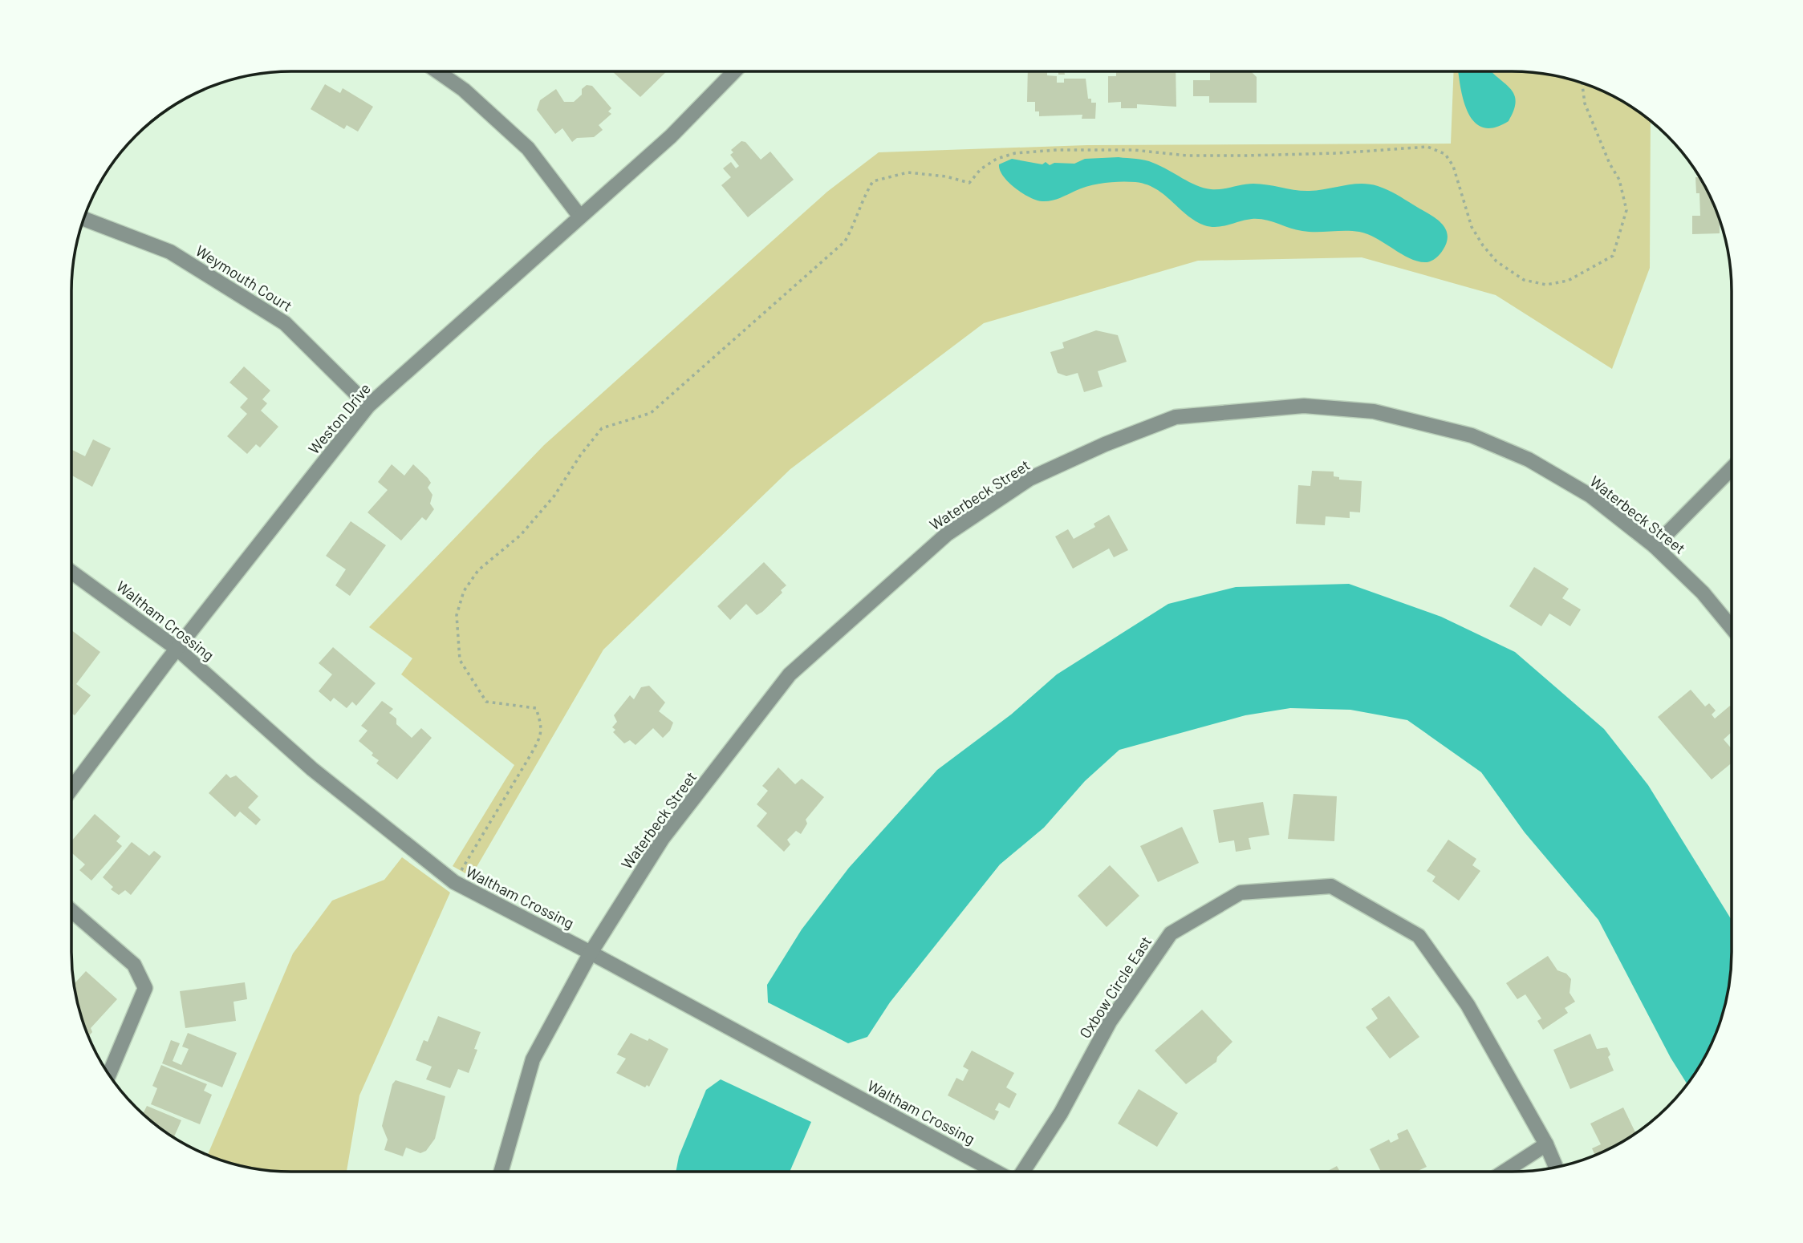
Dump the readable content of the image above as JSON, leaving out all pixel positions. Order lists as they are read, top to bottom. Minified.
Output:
{"streets":{"street":["Weymouth Court","Weston Drive","Waterbeck Street","Waltham Crossing","Oxbow Circle East"]},"crossings":[["Weymouth Court","Weston Drive"],["Weston Drive","Waltham Crossing"],["Waterbeck Street","Waltham Crossing"]]}
